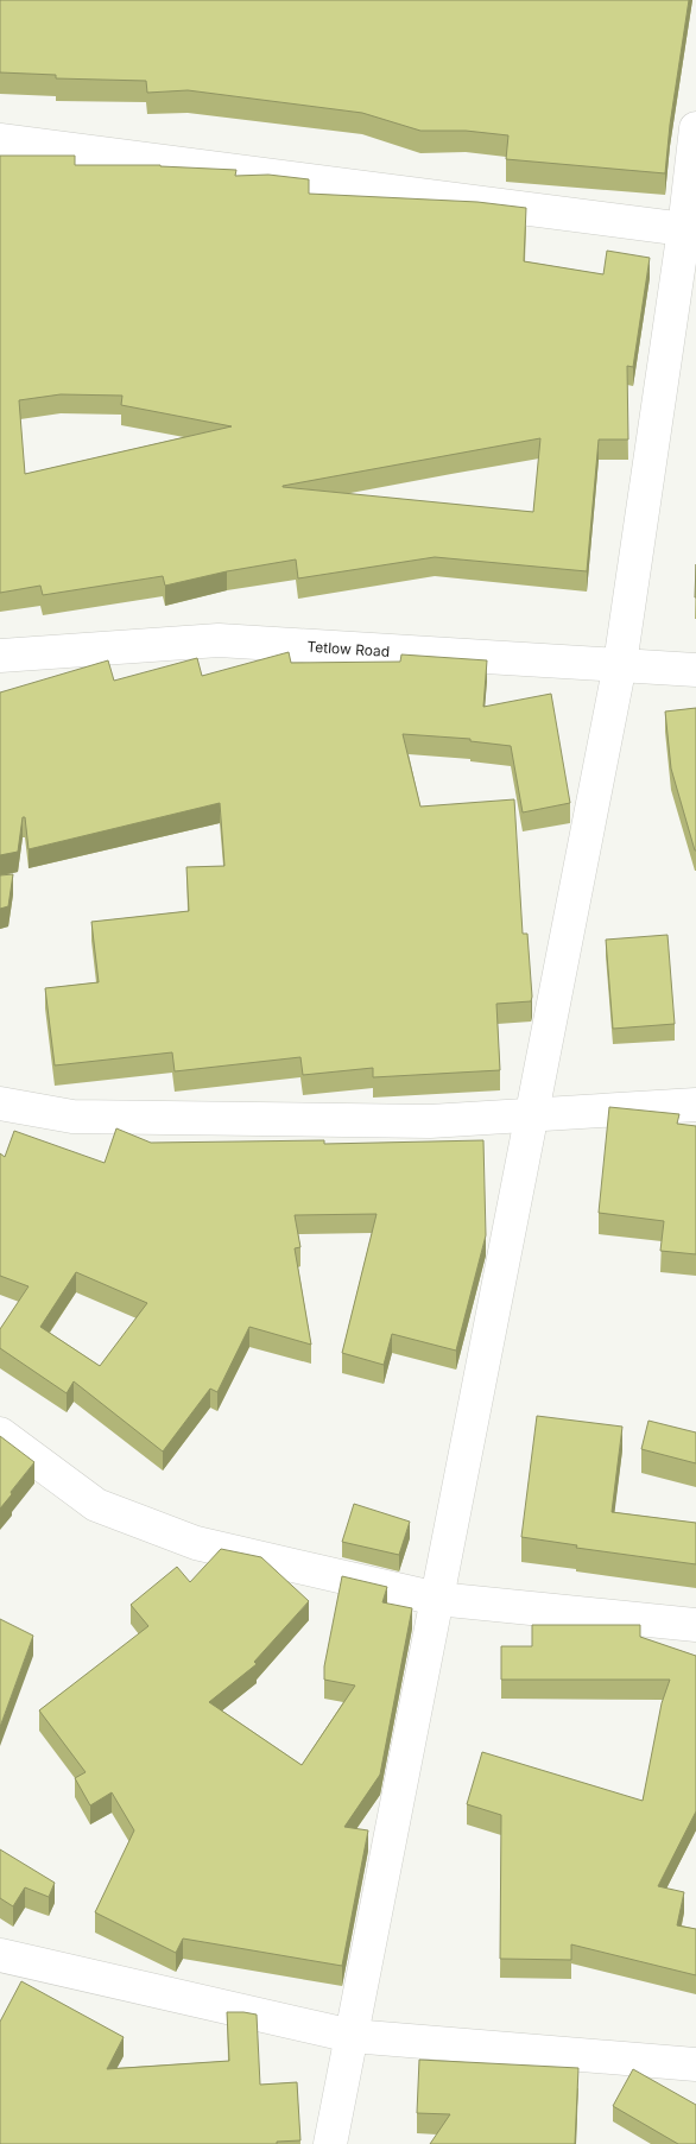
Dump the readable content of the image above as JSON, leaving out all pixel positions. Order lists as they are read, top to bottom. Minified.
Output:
{"streets":{"street":["Tetlow Road"]}}
